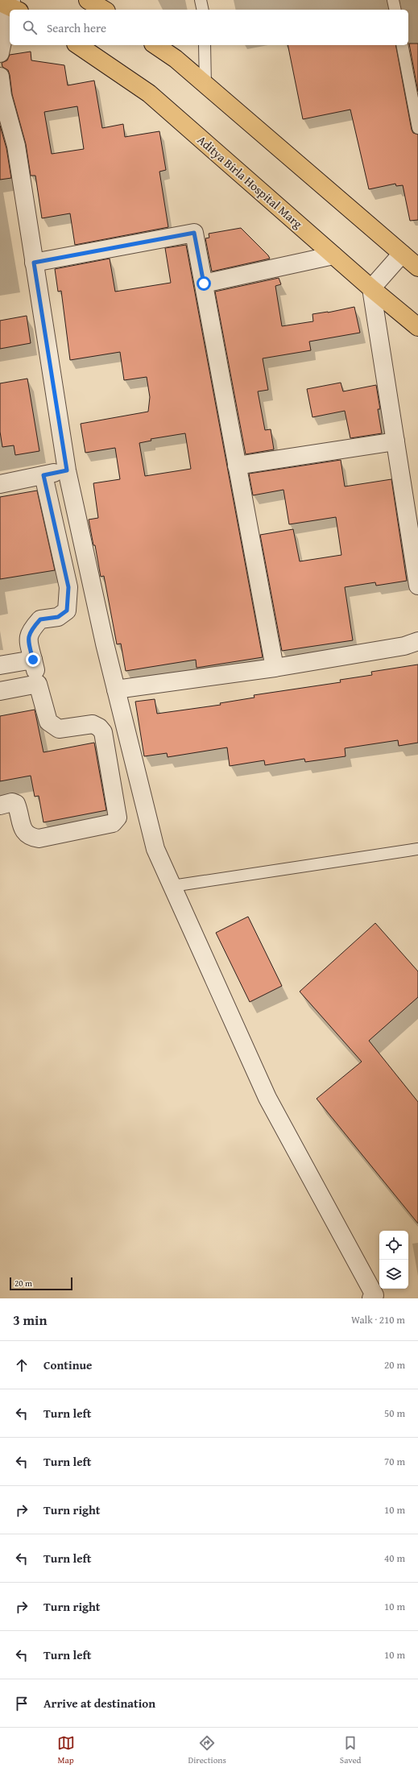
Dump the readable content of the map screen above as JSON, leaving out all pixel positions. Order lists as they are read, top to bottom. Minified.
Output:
{"streets":{"main road":["Aditya Birla Hospital Marg"]},"scale_bar":"20 m","page":{"search":"Search here","scale":"20 m","heading":["3 min","Walk · 210 m"],"list":[["Continue","20 m"],["Turn left","50 m"],["Turn left","70 m"],["Turn right","10 m"],["Turn left","40 m"],["Turn right","10 m"],["Turn left","10 m"],"Arrive at destination"],"nav":["Map","Directions","Saved"]}}
